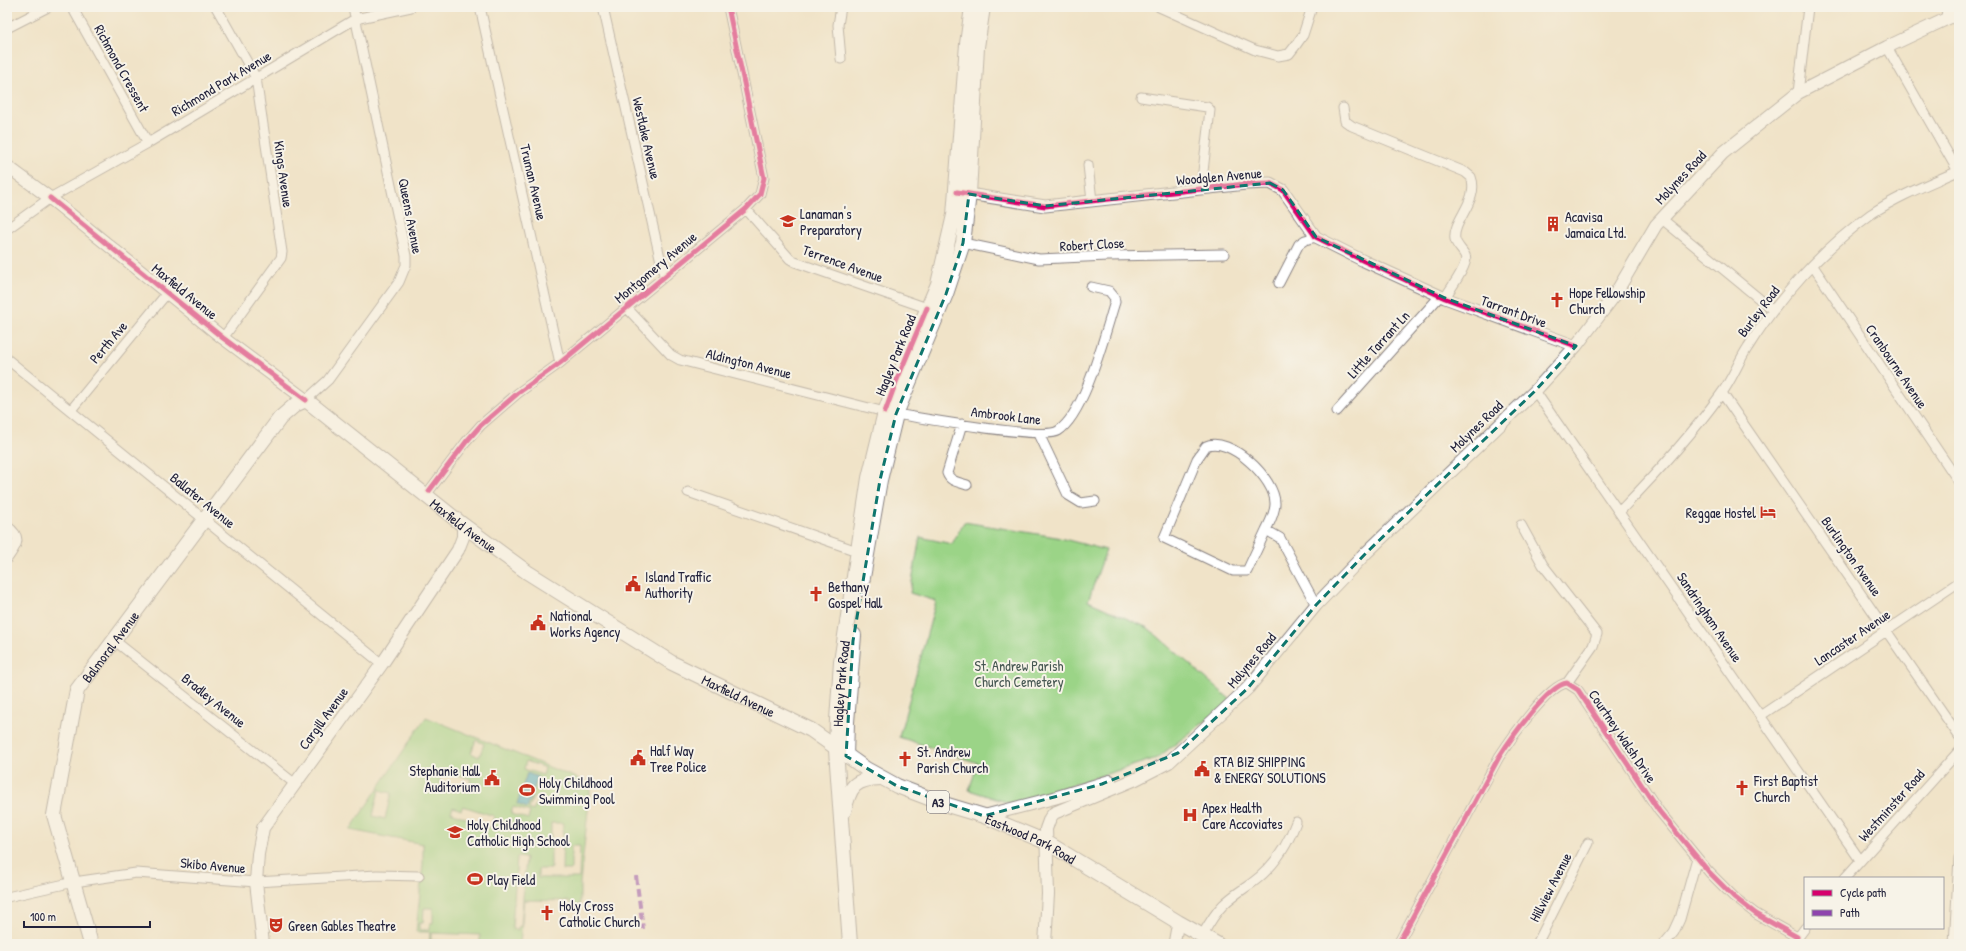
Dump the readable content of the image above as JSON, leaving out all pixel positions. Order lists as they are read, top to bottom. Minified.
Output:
{"streets":{"main road":["Molynes Road","Maxfield Avenue","Hagley Park Road","Balmoral Avenue","Cargill Avenue","A3","Eastwood Park Road"],"street":["Richmond Cressent","Richmond Park Avenue","Westlake Avenue","Kings Avenue","Woodglen Avenue","Truman Avenue","Queens Avenue","Robert Close","Terrence Avenue","Montgomery Avenue","Tarrant Drive","Burley Road","Perth Ave","Little Tarrant Ln","Aldington Avenue","Cranbourne Avenue","Ambrook Lane","Ballater Avenue","Burlington Avenue","Sandringham Avenue","Lancaster Avenue","Bradley Avenue","Courtney Walsh Drive","Westminster Road","Skibo Avenue","Hillview Avenue"]},"crossings":[["Richmond Cressent","Richmond Park Avenue"],["Richmond Park Avenue","Kings Avenue"],["Richmond Park Avenue","Queens Avenue"],["Richmond Park Avenue","Maxfield Avenue"],["Westlake Avenue","Montgomery Avenue"],["Kings Avenue","Maxfield Avenue"],["Woodglen Avenue","Tarrant Drive"],["Woodglen Avenue","Little Tarrant Ln"],["Woodglen Avenue","Hagley Park Road"],["Molynes Road","Tarrant Drive"],["Molynes Road","Sandringham Avenue"],["Molynes Road","Eastwood Park Road"],["Truman Avenue","Montgomery Avenue"],["Queens Avenue","Maxfield Avenue"],["Queens Avenue","Balmoral Avenue"],["Robert Close","Hagley Park Road"],["Terrence Avenue","Montgomery Avenue"],["Terrence Avenue","Hagley Park Road"],["Montgomery Avenue","Aldington Avenue"],["Maxfield Avenue","Perth Ave"],["Maxfield Avenue","Hagley Park Road"],["Maxfield Avenue","Balmoral Avenue"],["Maxfield Avenue","Cargill Avenue"],["Maxfield Avenue","Eastwood Park Road"],["Tarrant Drive","Little Tarrant Ln"],["Burley Road","Cranbourne Avenue"],["Burley Road","Burlington Avenue"],["Burley Road","Sandringham Avenue"],["Perth Ave","Ballater Avenue"],["Hagley Park Road","Aldington Avenue"],["Hagley Park Road","Ambrook Lane"],["Hagley Park Road","Eastwood Park Road"],["Aldington Avenue","Ambrook Lane"],["Ballater Avenue","Balmoral Avenue"],["Ballater Avenue","Cargill Avenue"],["Burlington Avenue","Lancaster Avenue"],["Sandringham Avenue","Lancaster Avenue"],["Sandringham Avenue","Westminster Road"],["Balmoral Avenue","Bradley Avenue"],["Balmoral Avenue","Skibo Avenue"],["Bradley Avenue","Cargill Avenue"],["Cargill Avenue","Skibo Avenue"]],"parks":["St. Andrew Parish Church Cemetery"],"places":{"school or university":["Lanaman's Preparatory","Holy Childhood Catholic High School"],"building":["Acavisa Jamaica Ltd."],"church":["Hope Fellowship Church","Bethany Gospel Hall","St. Andrew Parish Church","First Baptist Church","Holy Cross Catholic Church"],"hotel":["Reggae Hostel"],"public building":["Island Traffic Authority","National Works Agency","Half Way Tree Police","RTA BIZ SHIPPING & ENERGY SOLUTIONS","Stephanie Hall Auditorium"],"sports":["Holy Childhood Swimming Pool","Play Field"],"hospital":["Apex Health Care Accoviates"],"theatre":["Green Gables Theatre"]},"legend":["Cycle path","Path"],"scale_bar":"100 m"}
